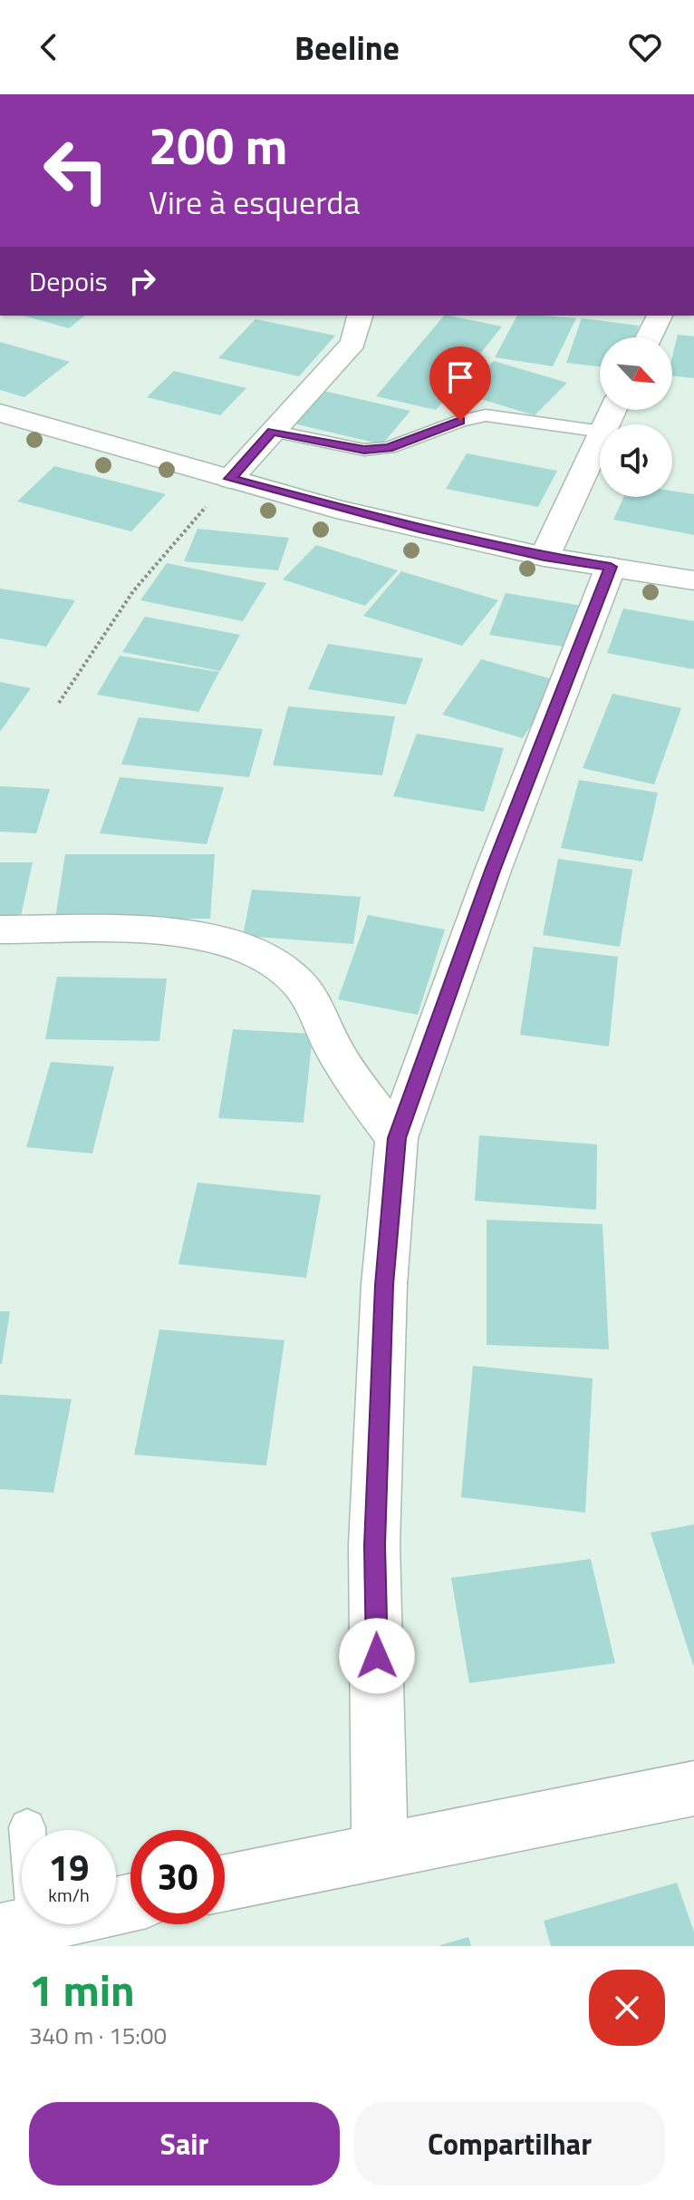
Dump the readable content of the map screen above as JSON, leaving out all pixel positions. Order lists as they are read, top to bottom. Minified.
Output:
{"north":"bottom right","page":{"header":"Beeline","turn":["200 m","Vire à esquerda"],"then":"Depois","speed":"19 km/h","limit":"30","heading":["1 min","340 m · 15:00"],"buttons":["Sair","Compartilhar"]}}
